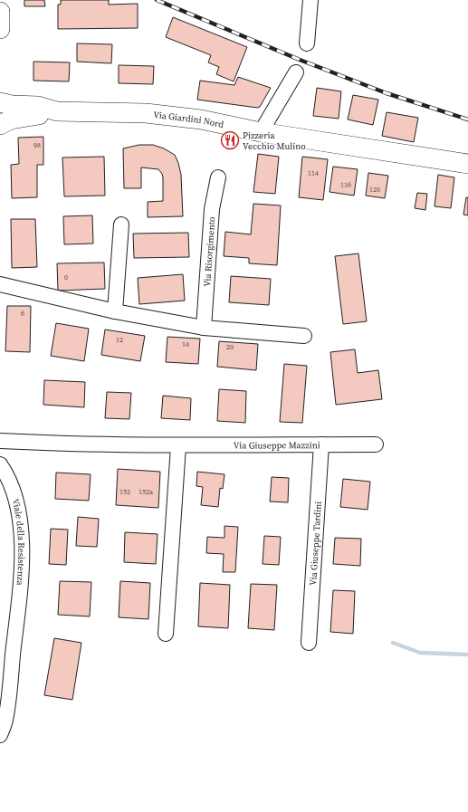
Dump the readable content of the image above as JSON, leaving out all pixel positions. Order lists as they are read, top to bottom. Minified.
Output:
{"streets":{"main road":["Via Giardini Nord"],"street":["Via Risorgimento","Via Giuseppe Mazzini","Viale della Resistenza","Via Giuseppe Tardini"]},"crossings":[["Via Giuseppe Mazzini","Via Giuseppe Tardini"]],"places":{"restaurant":["Pizzeria Vecchio Mulino"]},"house_numbers":["98","114","116","120","0","6","12","14","20","152","152a"]}
